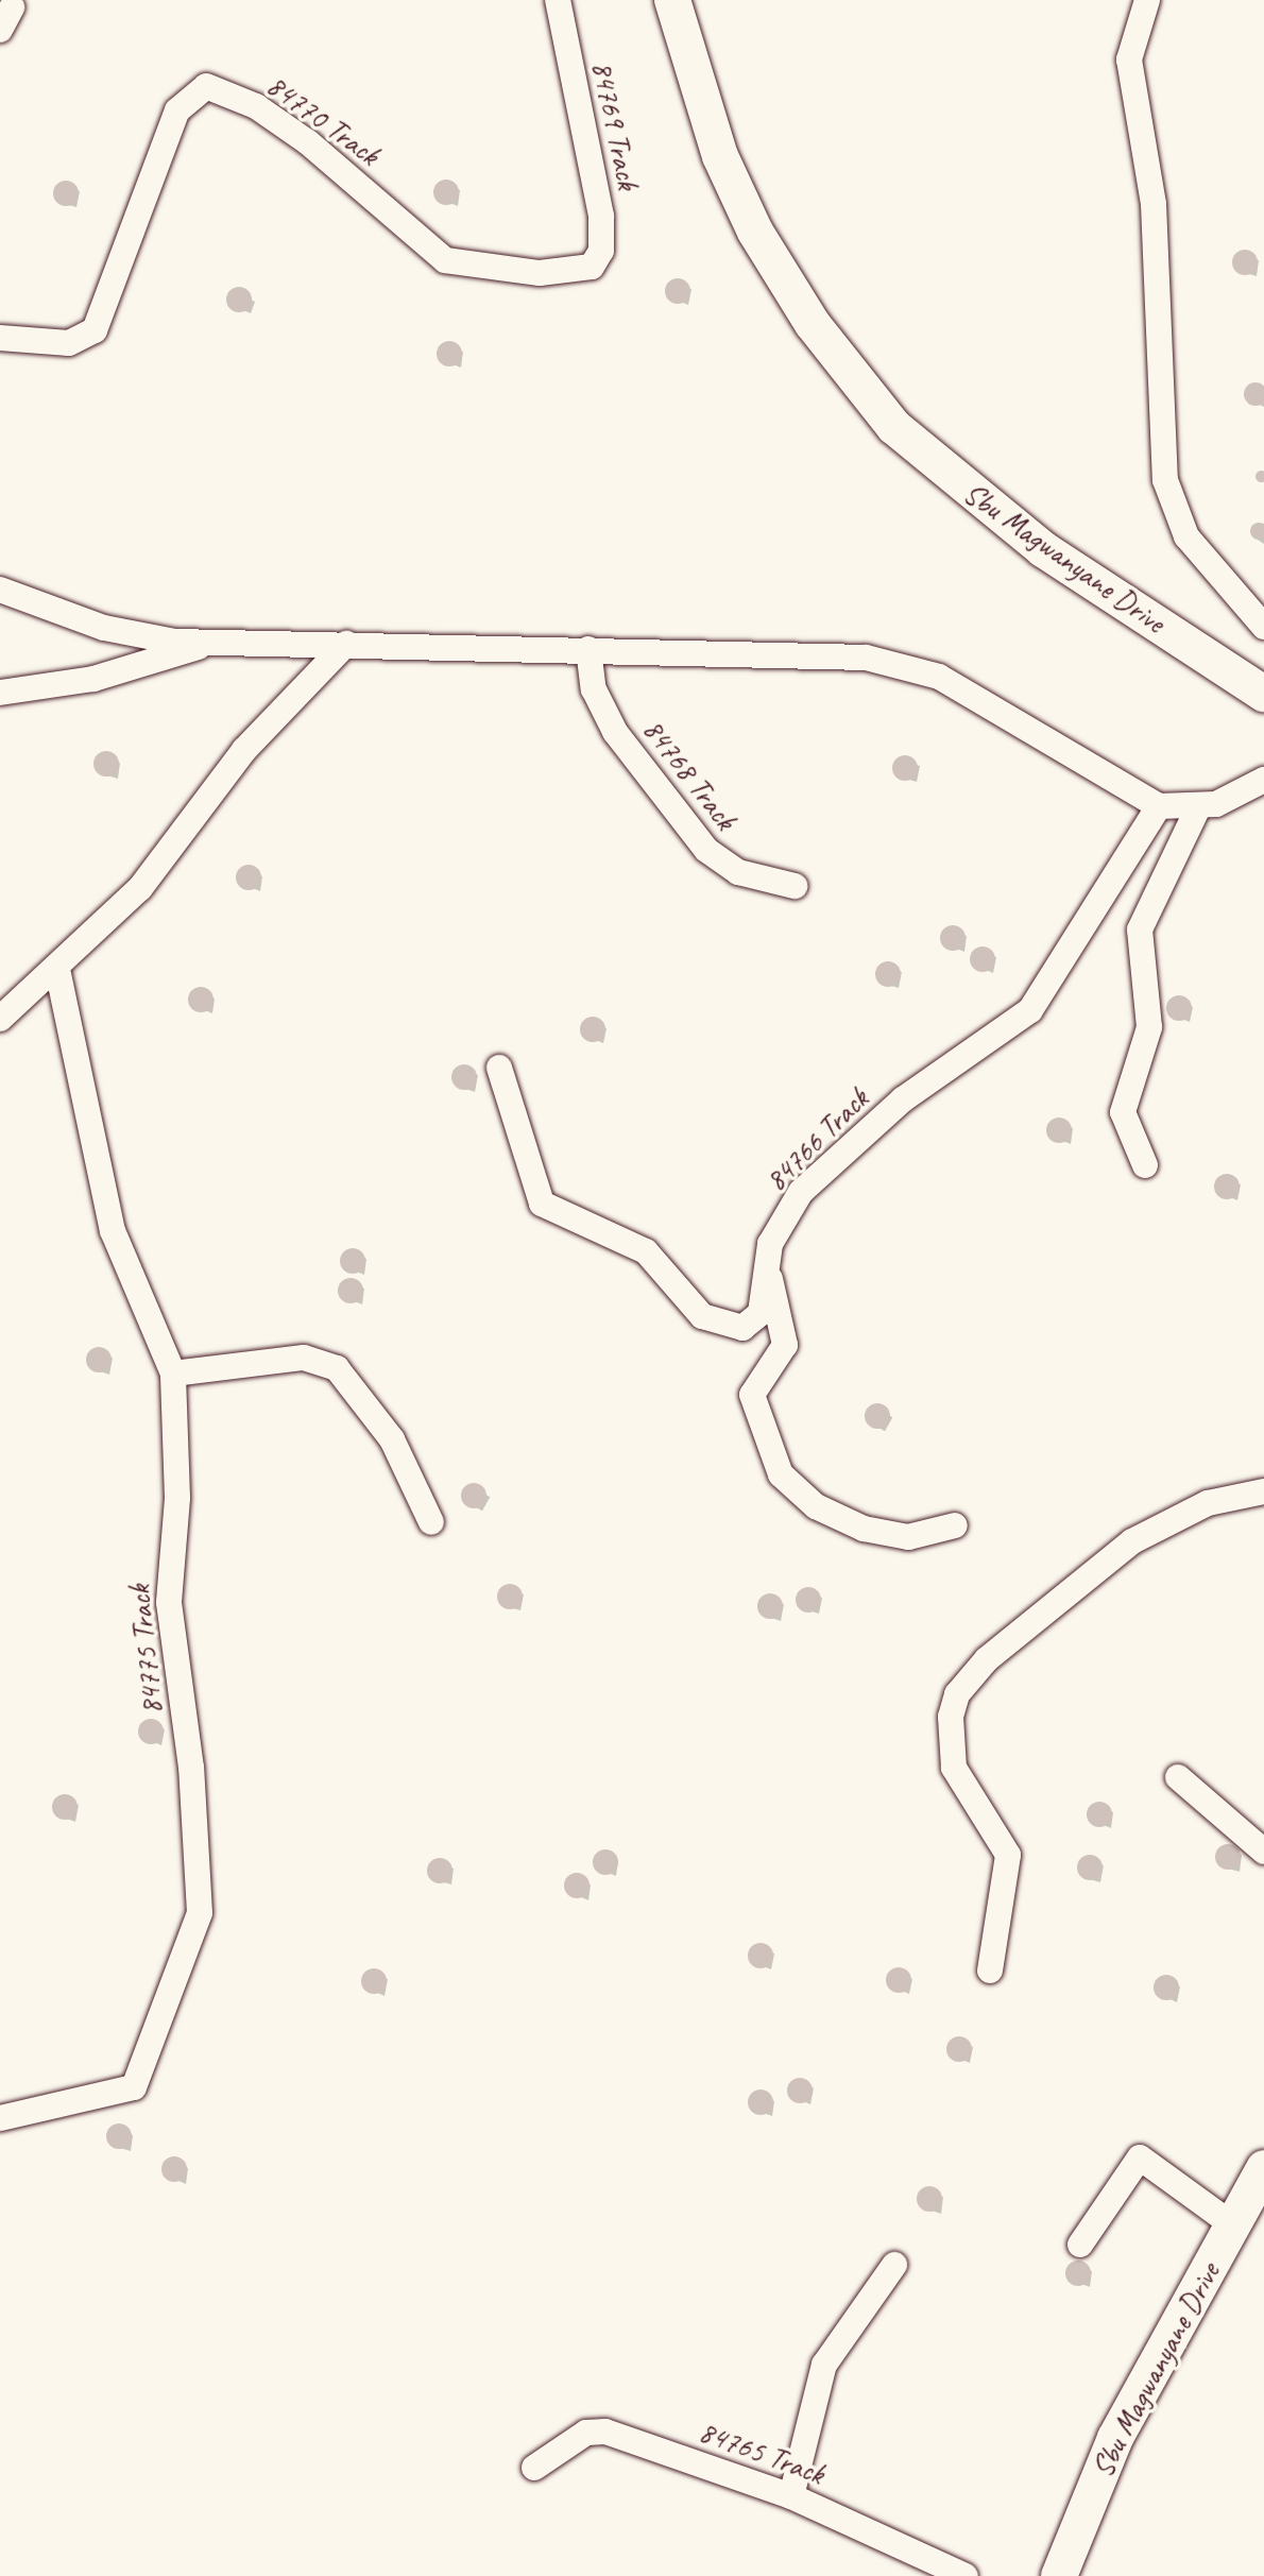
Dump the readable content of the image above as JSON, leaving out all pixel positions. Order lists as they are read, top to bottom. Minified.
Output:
{"streets":{"main road":["Sbu Magwanyane Drive"],"street":["84770 Track","84769 Track","84768 Track","84766 Track","84775 Track","84765 Track"]},"crossings":[["84770 Track","84769 Track"]]}
